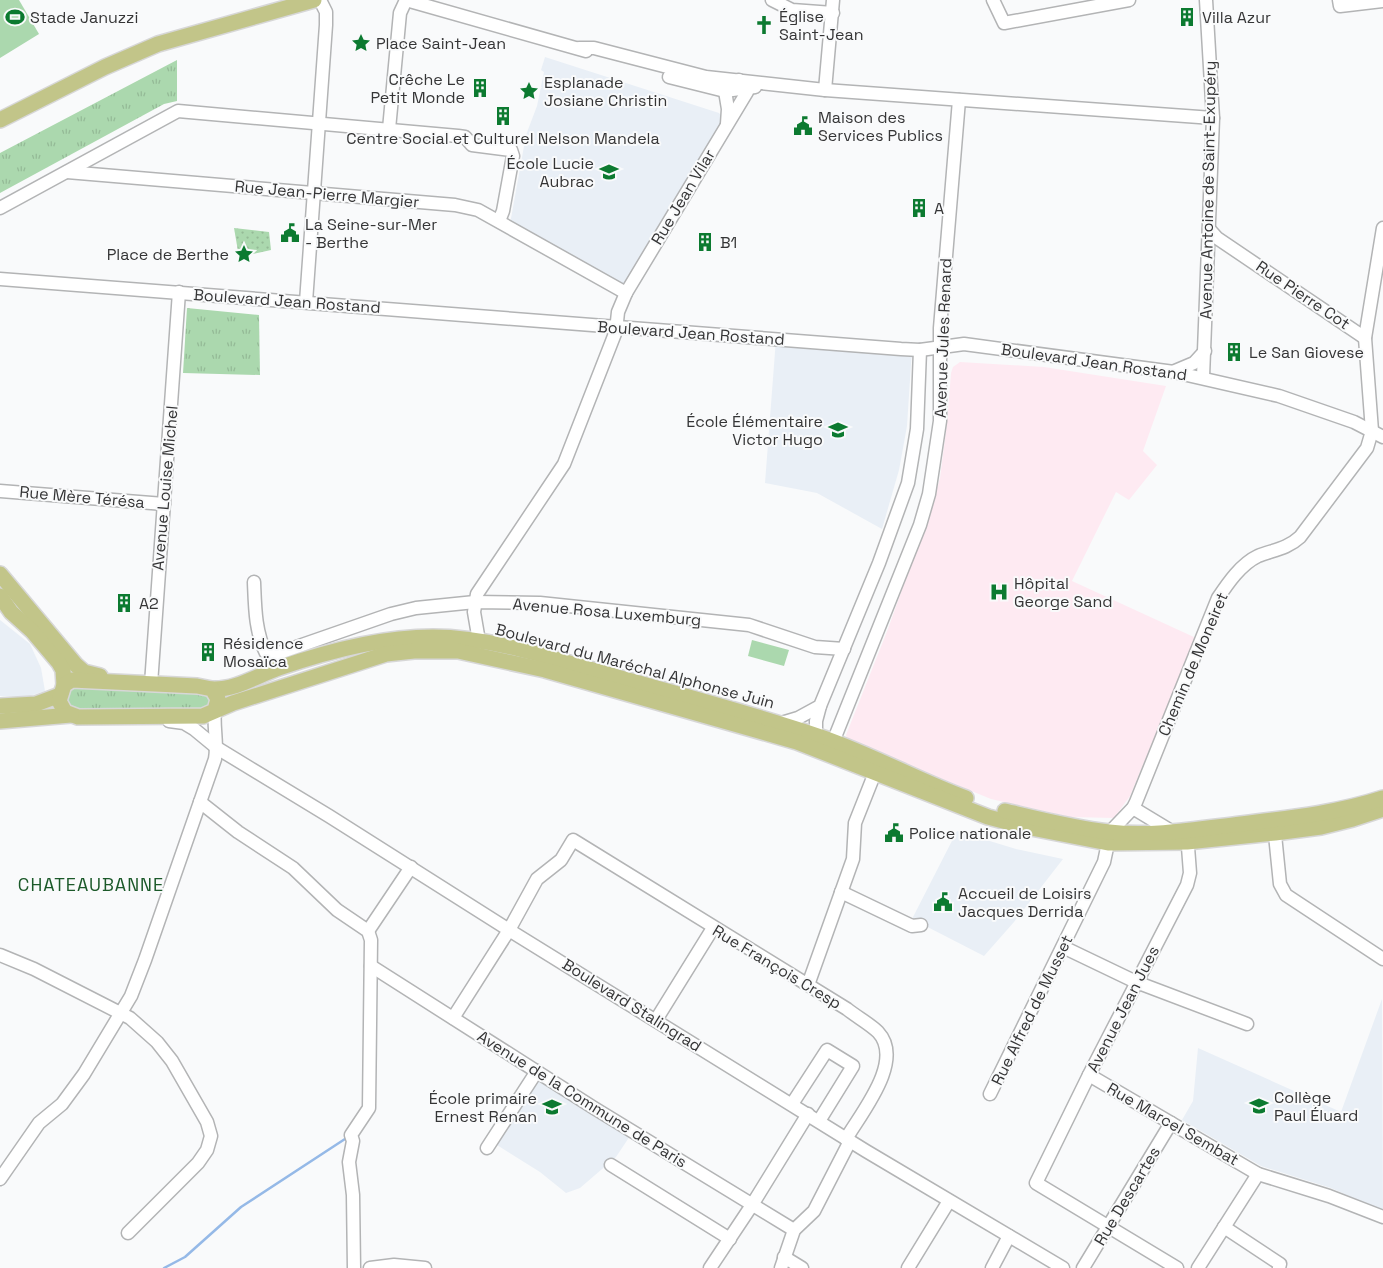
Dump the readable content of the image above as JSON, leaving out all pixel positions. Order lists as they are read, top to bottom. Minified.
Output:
{"streets":{"main road":["Boulevard du Maréchal Alphonse Juin"],"street":["Avenue Antoine de Saint-Exupéry","Rue Jean-Pierre Margier","Rue Jean Vilar","Rue Pierre Cot","Boulevard Jean Rostand","Avenue Jules Renard","Avenue Louise Michel","Rue Mère Térésa","Avenue Rosa Luxemburg","Chemin de Moneiret","Rue François Cresp","Boulevard Stalingrad","Avenue Jean Jues","Rue Alfred de Musset","Avenue de la Commune de Paris","Rue Marcel Sembat","Rue Descartes"]},"crossings":[["Avenue Antoine de Saint-Exupéry","Rue Pierre Cot"],["Avenue Antoine de Saint-Exupéry","Boulevard Jean Rostand"],["Rue Jean-Pierre Margier","Rue Jean Vilar"],["Rue Jean Vilar","Boulevard Jean Rostand"],["Rue Jean Vilar","Avenue Rosa Luxemburg"],["Rue Jean Vilar","Boulevard du Maréchal Alphonse Juin"],["Boulevard Jean Rostand","Avenue Jules Renard"],["Boulevard Jean Rostand","Avenue Louise Michel"],["Boulevard Jean Rostand","Chemin de Moneiret"],["Avenue Jules Renard","Avenue Rosa Luxemburg"],["Avenue Jules Renard","Boulevard du Maréchal Alphonse Juin"],["Avenue Louise Michel","Rue Mère Térésa"],["Avenue Louise Michel","Boulevard du Maréchal Alphonse Juin"],["Chemin de Moneiret","Boulevard du Maréchal Alphonse Juin"],["Chemin de Moneiret","Rue Alfred de Musset"],["Boulevard du Maréchal Alphonse Juin","Boulevard Stalingrad"],["Boulevard du Maréchal Alphonse Juin","Avenue Jean Jues"],["Boulevard du Maréchal Alphonse Juin","Rue Alfred de Musset"],["Rue François Cresp","Boulevard Stalingrad"],["Rue François Cresp","Avenue de la Commune de Paris"],["Avenue Jean Jues","Rue Marcel Sembat"],["Avenue Jean Jues","Rue Descartes"],["Rue Marcel Sembat","Rue Descartes"]],"districts":["CHATEAUBANNE"],"places":{"sports":["Stade Januzzi"],"building":["Villa Azur","Crêche Le Petit Monde","Centre Social et Culturel Nelson Mandela","A","B1","Le San Giovese","A2","Résidence Mosaïca"],"church":["Église Saint-Jean"],"place":["Place Saint-Jean","Esplanade Josiane Christin","Place de Berthe"],"public building":["Maison des Services Publics","La Seine-sur-Mer - Berthe","Police nationale","Accueil de Loisirs Jacques Derrida"],"school or university":["École Lucie Aubrac","École Élémentaire Victor Hugo","Collège Paul Éluard","École primaire Ernest Renan"],"hospital":["Hôpital George Sand"]}}
